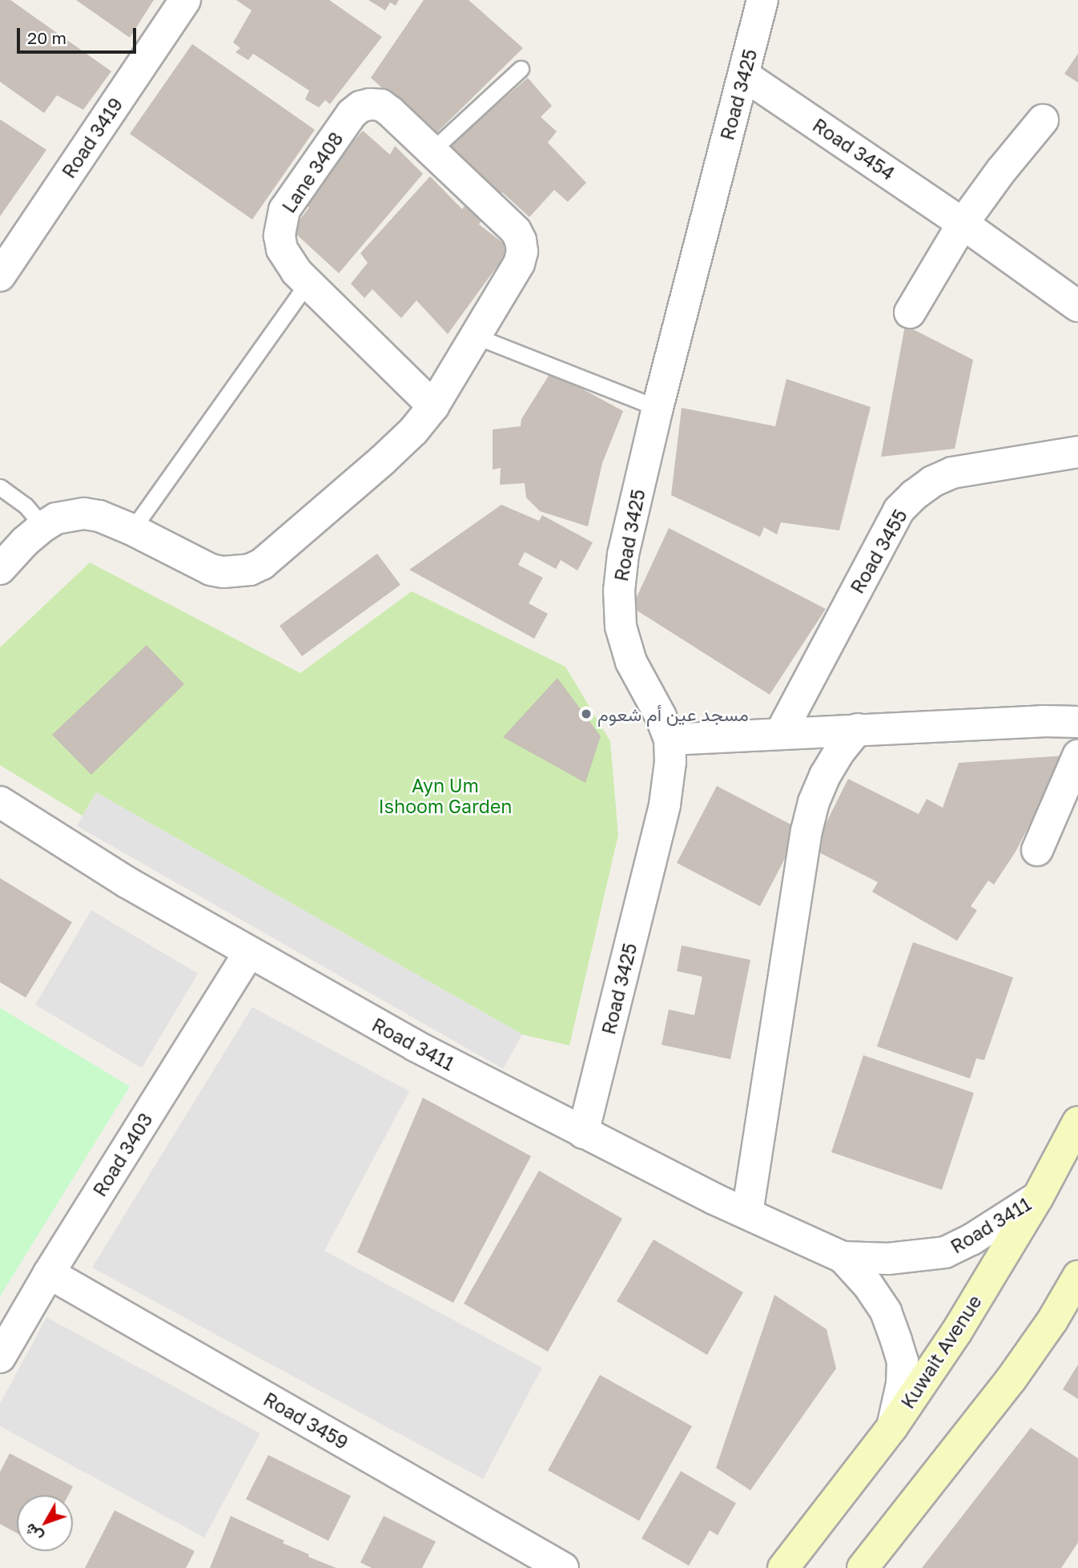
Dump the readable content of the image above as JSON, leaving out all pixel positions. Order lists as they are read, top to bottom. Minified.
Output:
{"streets":{"main road":["Kuwait Avenue"],"street":["Road 3425","Road 3419","Road 3454","Lane 3408","Road 3455","Road 3411","Road 3403","Road 3459"]},"crossings":[["Road 3425","Road 3454"],["Road 3425","Road 3411"],["Road 3411","Road 3403"],["Road 3411","Kuwait Avenue"],["Road 3403","Road 3459"]],"parks":["Ayn Um Ishoom Garden"],"places":["مسجد عين أم شعوم"],"scale_bar":"20 m","north":"bottom left"}
